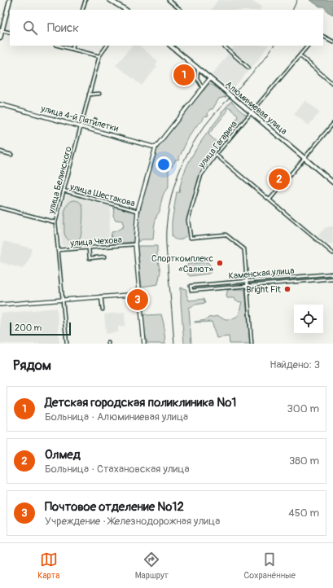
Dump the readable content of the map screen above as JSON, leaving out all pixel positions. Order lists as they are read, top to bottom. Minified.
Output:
{"streets":{"main road":["Алюминиевая улица"],"street":["улица 4-й Пятилетки","улица Гагарина","улица Белинского","улица Шестакова","улица Чехова","Каменская улица"]},"crossings":[["Алюминиевая улица","улица Гагарина"],["улица 4-й Пятилетки","улица Белинского"],["улица Гагарина","Каменская улица"],["улица Белинского","улица Шестакова"],["улица Белинского","улица Чехова"]],"places":["Спорткомплекс «Салют»","Bright Fit"],"scale_bar":"200 m","page":{"search":"Поиск","pins":["1","2","3"],"scale":"200 m","heading":["Рядом","Найдено: 3"],"list":[{"mark":"1","name":"Детская городская поликлиника №1","note":"Больница · Алюминиевая улица","value":"300 m"},{"mark":"2","name":"Олмед","note":"Больница · Стахановская улица","value":"380 m"},{"mark":"3","name":"Почтовое отделение №12","note":"Учреждение · Железнодорожная улица","value":"450 m"}],"nav":["Карта","Маршрут","Сохранённые"]}}
